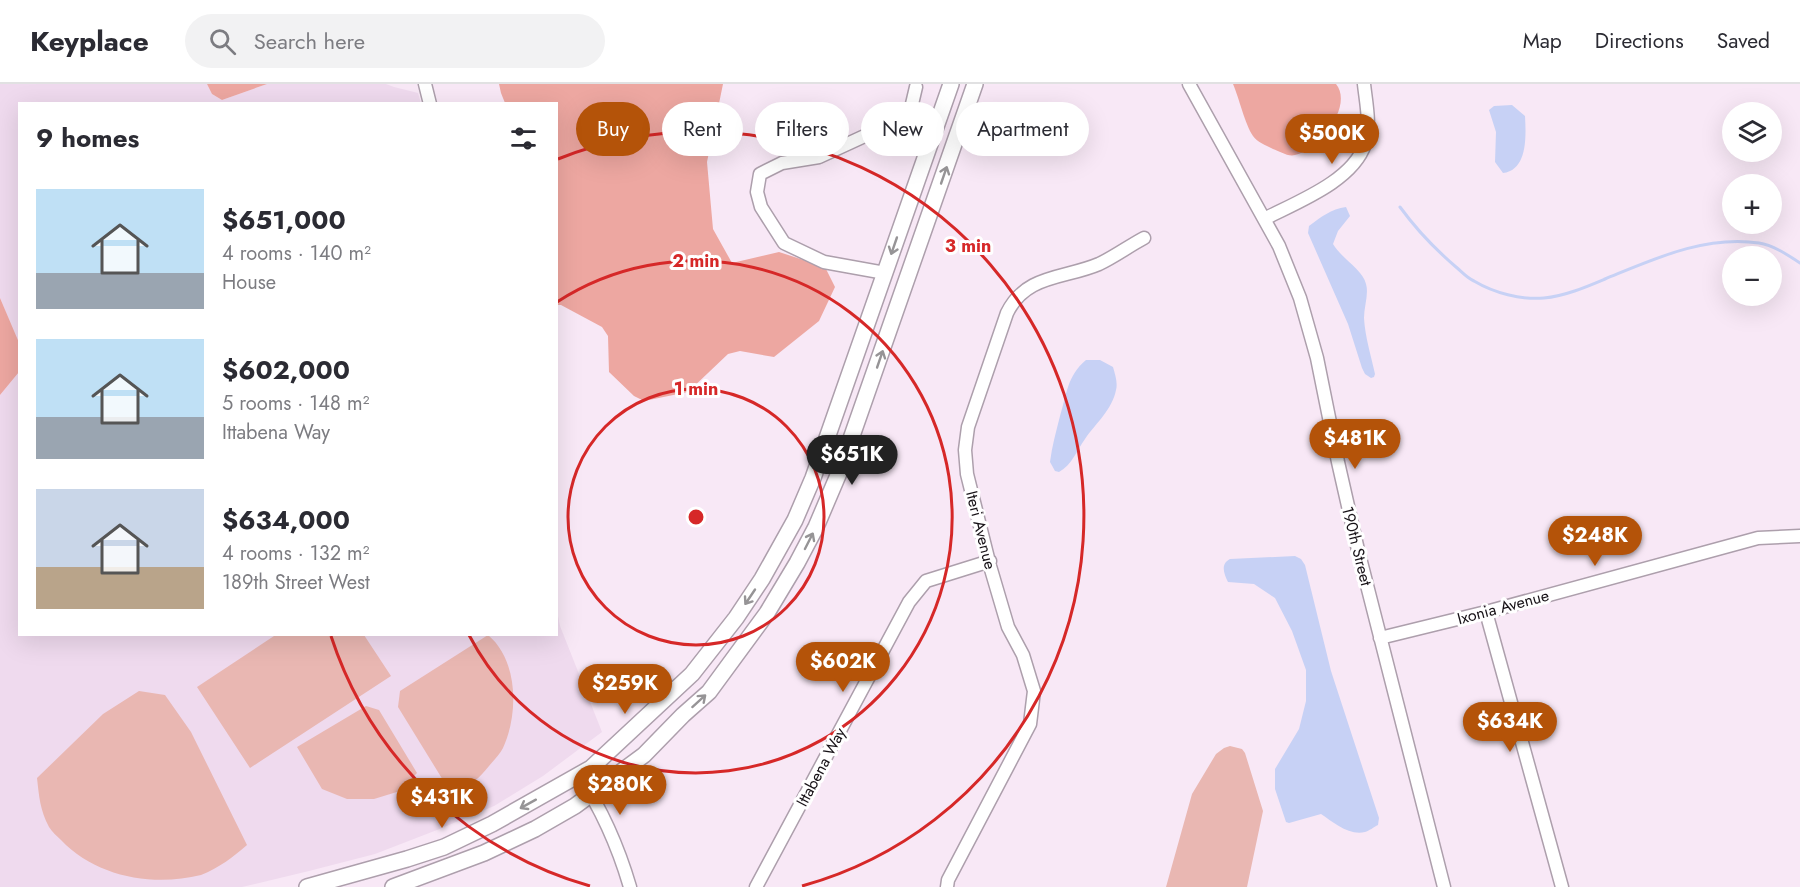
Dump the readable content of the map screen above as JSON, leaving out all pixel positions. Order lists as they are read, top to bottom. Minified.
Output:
{"streets":{"street":["Iteri Avenue","190th Street","Ixonia Avenue","Ittabena Way"]},"crossings":[["Iteri Avenue","Ittabena Way"],["190th Street","Ixonia Avenue"]],"page":{"header":"Keyplace","search":"Search here","nav":["Map","Directions","Saved"],"map_buttons":["+","−"],"chip":["Buy","Rent","Filters","New","Apartment"],"heading":"9 homes","price":["$500K","$481K","$651K","$248K","$602K","$259K","$634K","$280K","$431K"],"list":[{"name":"$651,000","note":"4 rooms · 140 m² · House"},{"name":"$602,000","note":"5 rooms · 148 m² · Ittabena Way"},{"name":"$634,000","note":"4 rooms · 132 m² · 189th Street West"}]},"rings":["3 min","2 min","1 min"]}
